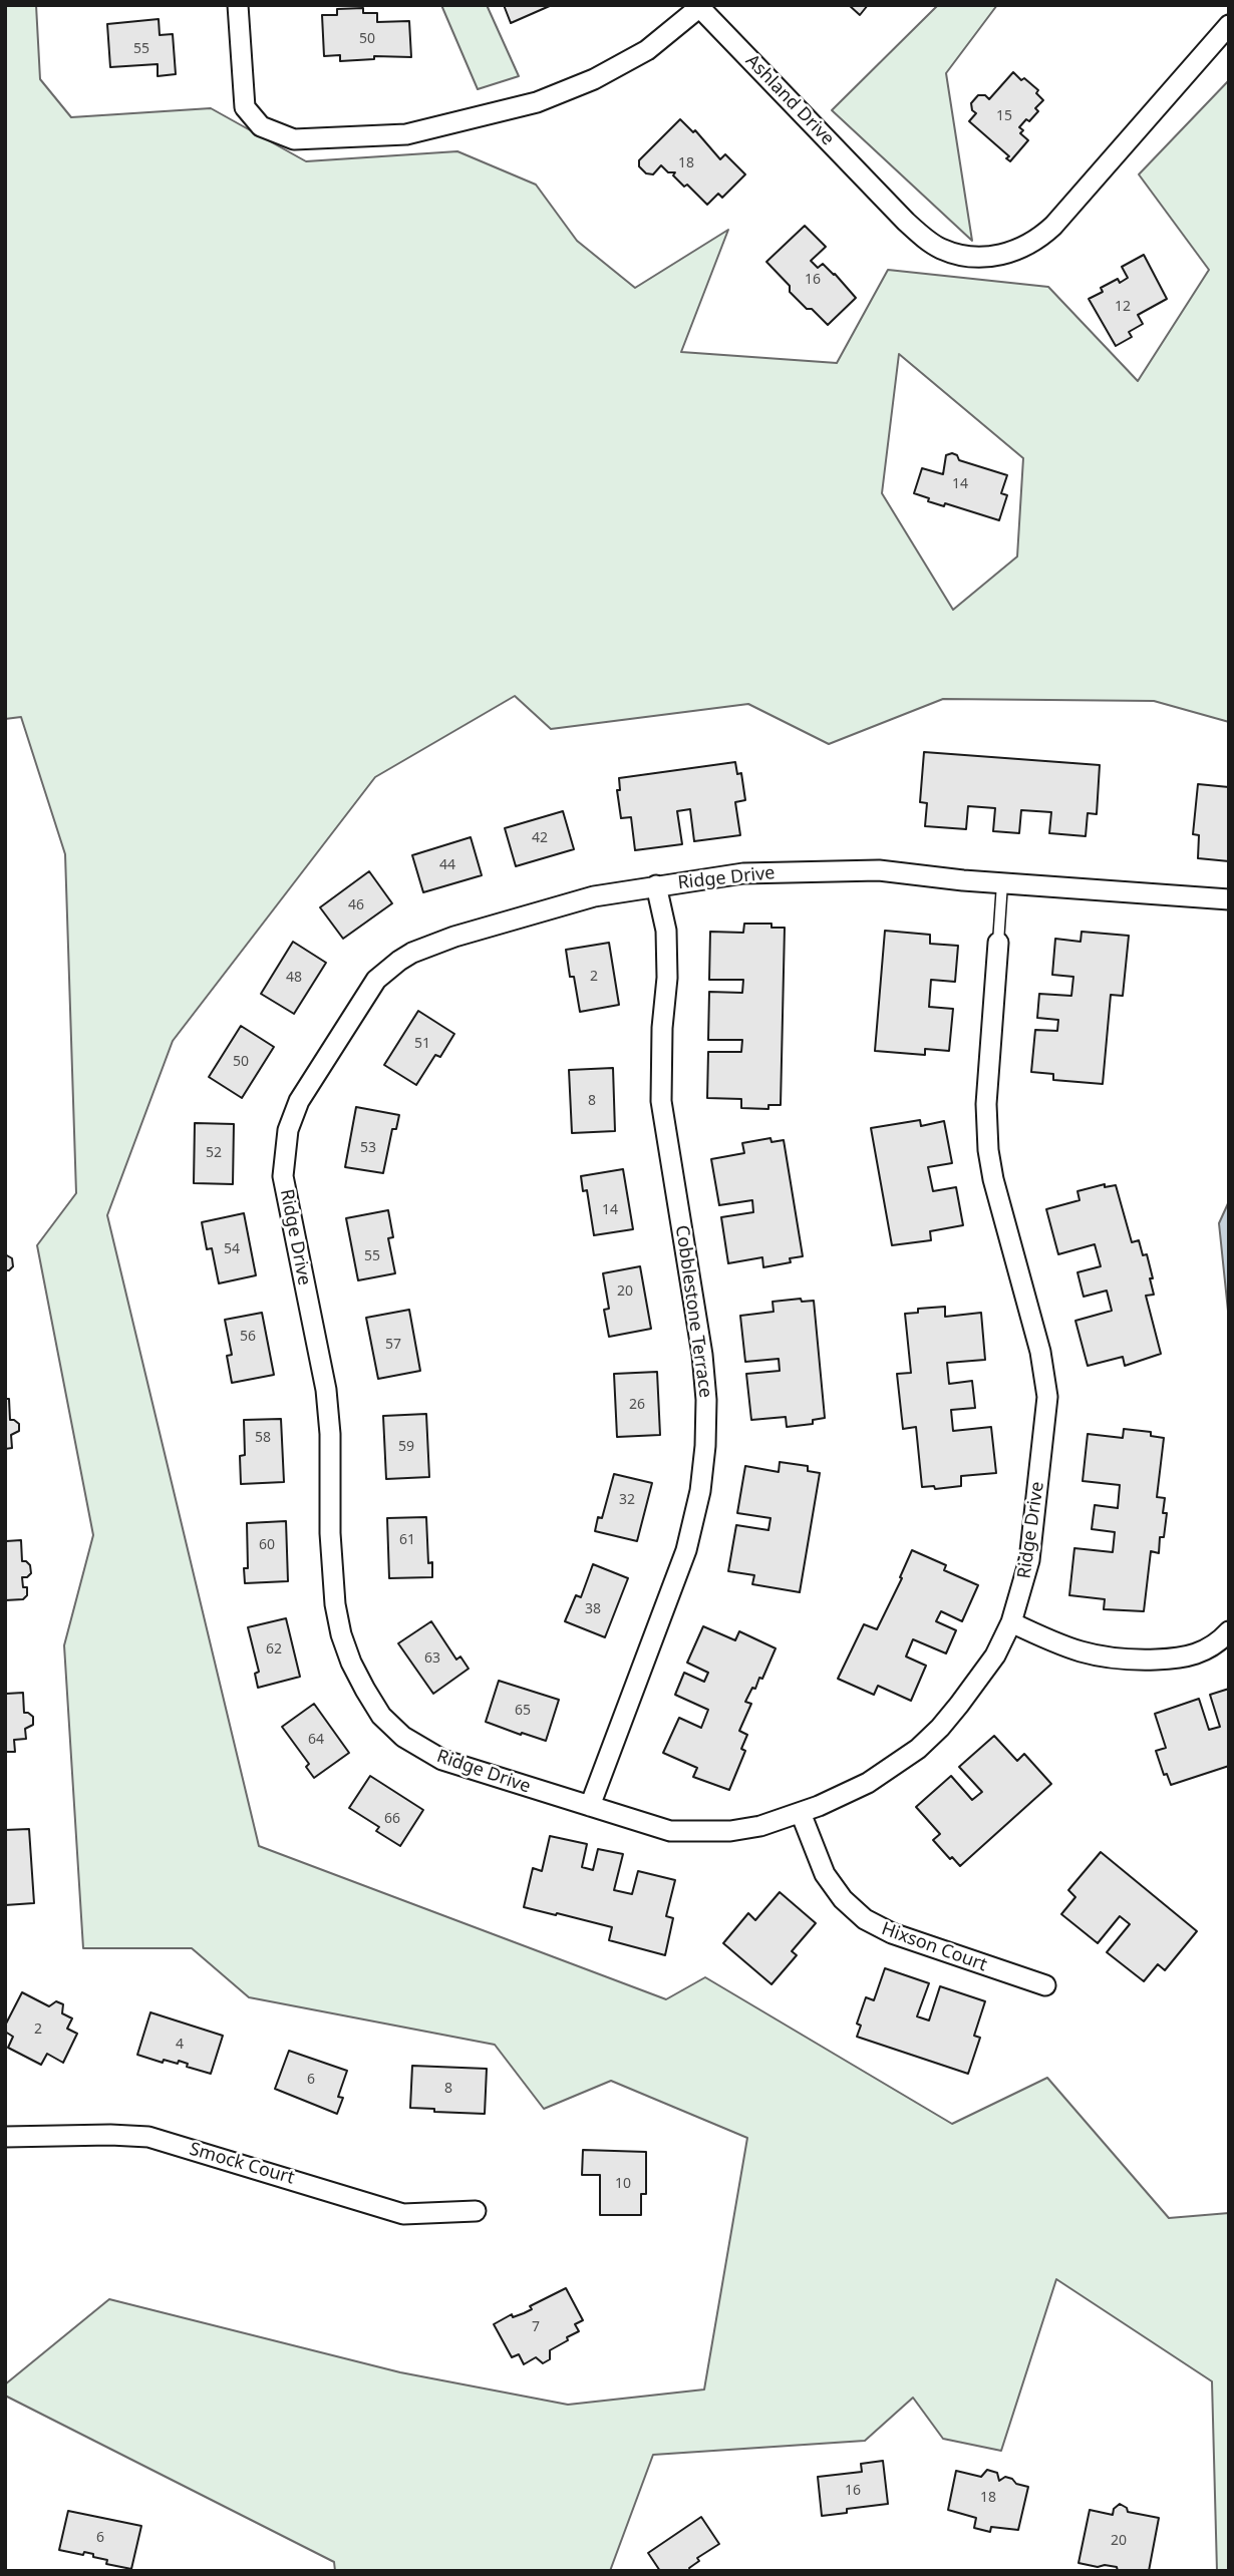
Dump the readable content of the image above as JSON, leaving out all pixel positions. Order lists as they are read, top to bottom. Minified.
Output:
{"streets":{"street":["Ashland Drive","Ridge Drive","Cobblestone Terrace","Hixson Court","Smock Court"]},"crossings":[["Ridge Drive","Cobblestone Terrace"],["Ridge Drive","Hixson Court"]],"house_numbers":["50","55","15","18","16","12","14","42","44","46","2","48","51","50","8","53","52","14","54","55","20","56","57","26","58","59","32","61","60","38","62","63","65","64","66","2","4","6","8","10","7","16","18","6","20"]}
